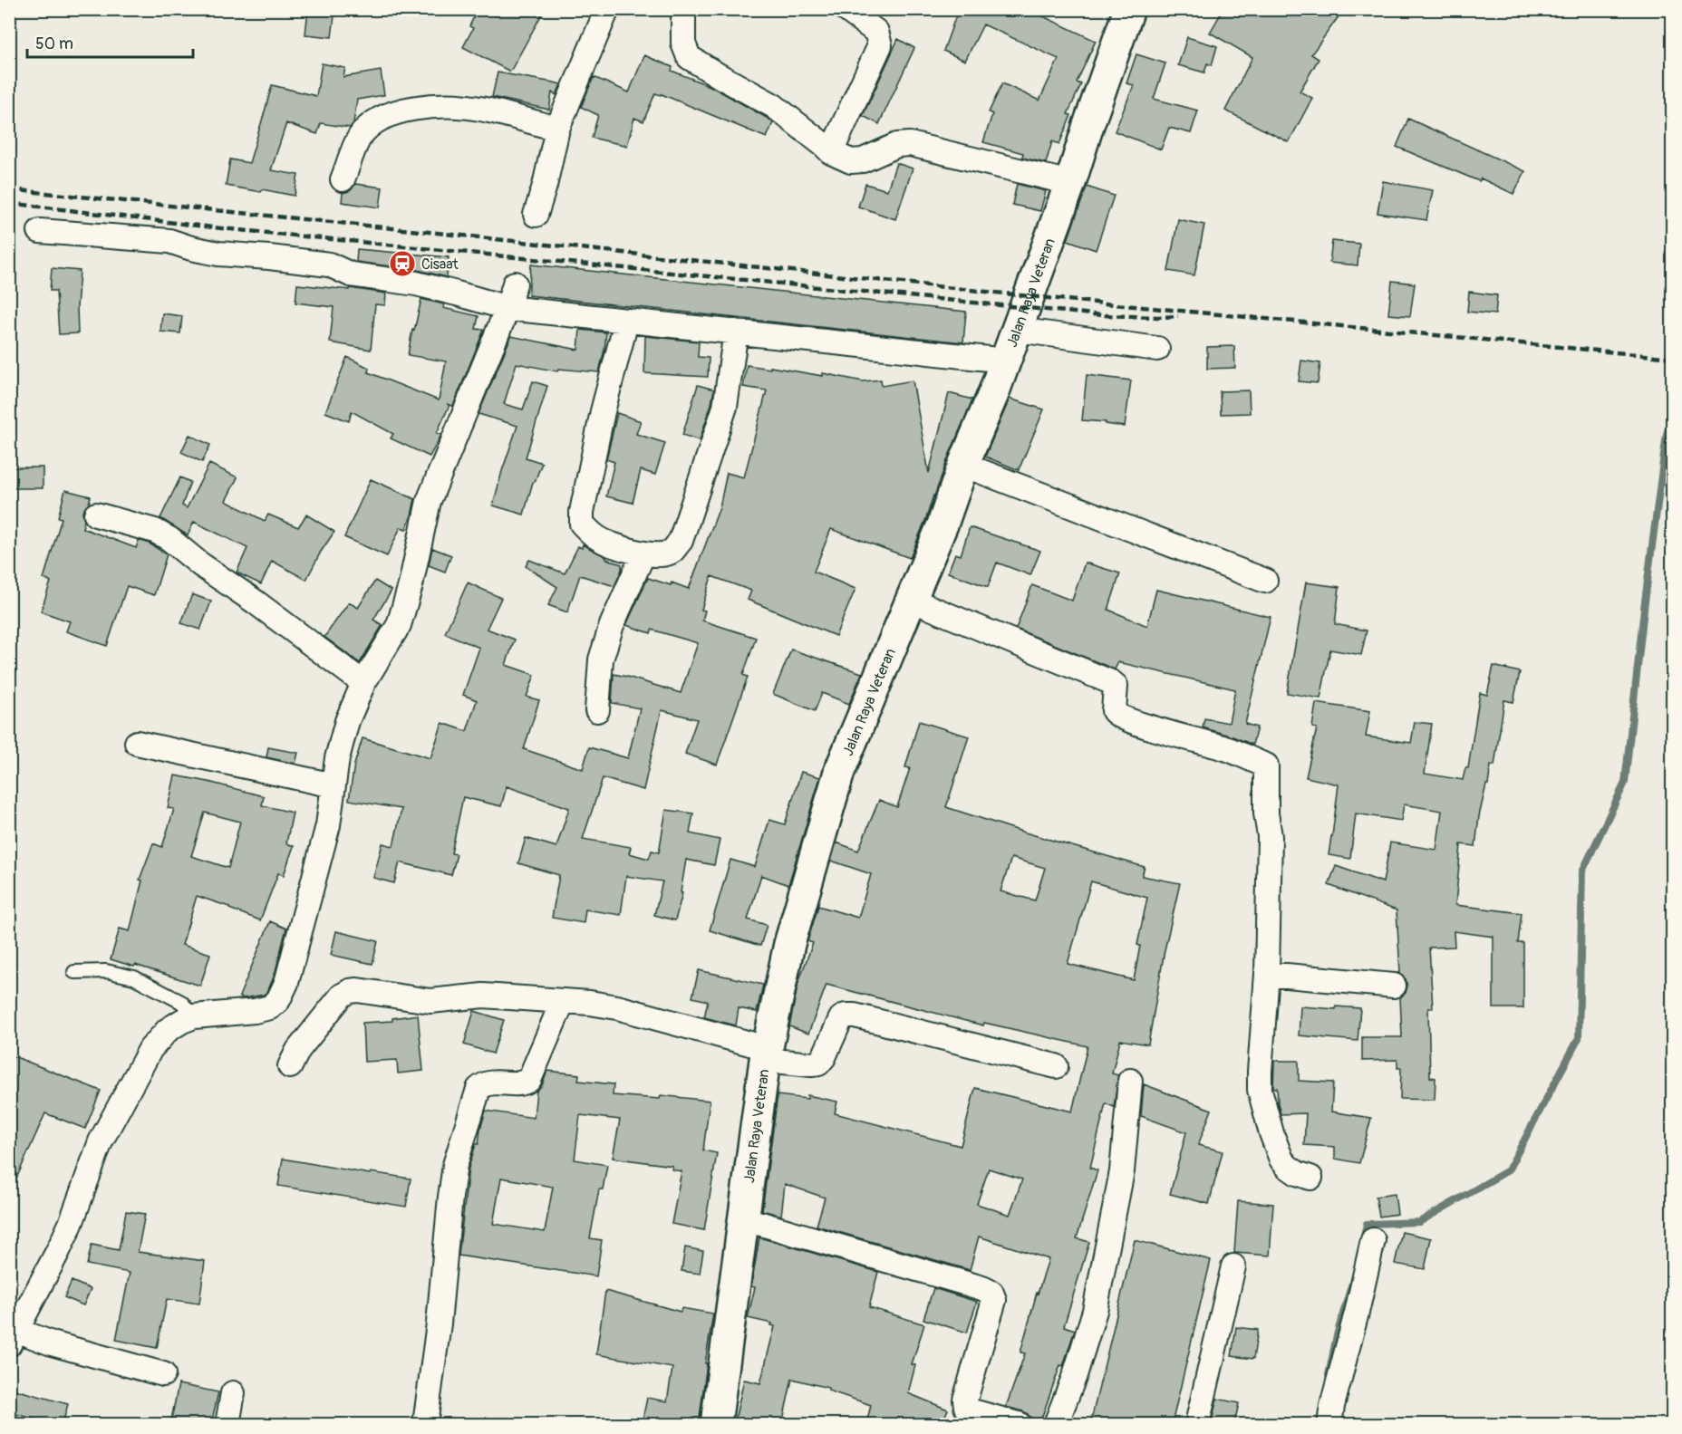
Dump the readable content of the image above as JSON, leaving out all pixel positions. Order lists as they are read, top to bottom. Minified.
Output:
{"streets":{"street":["Jalan Raya Veteran"]},"places":{"station":["Cisaat"]},"scale_bar":"50 m"}
